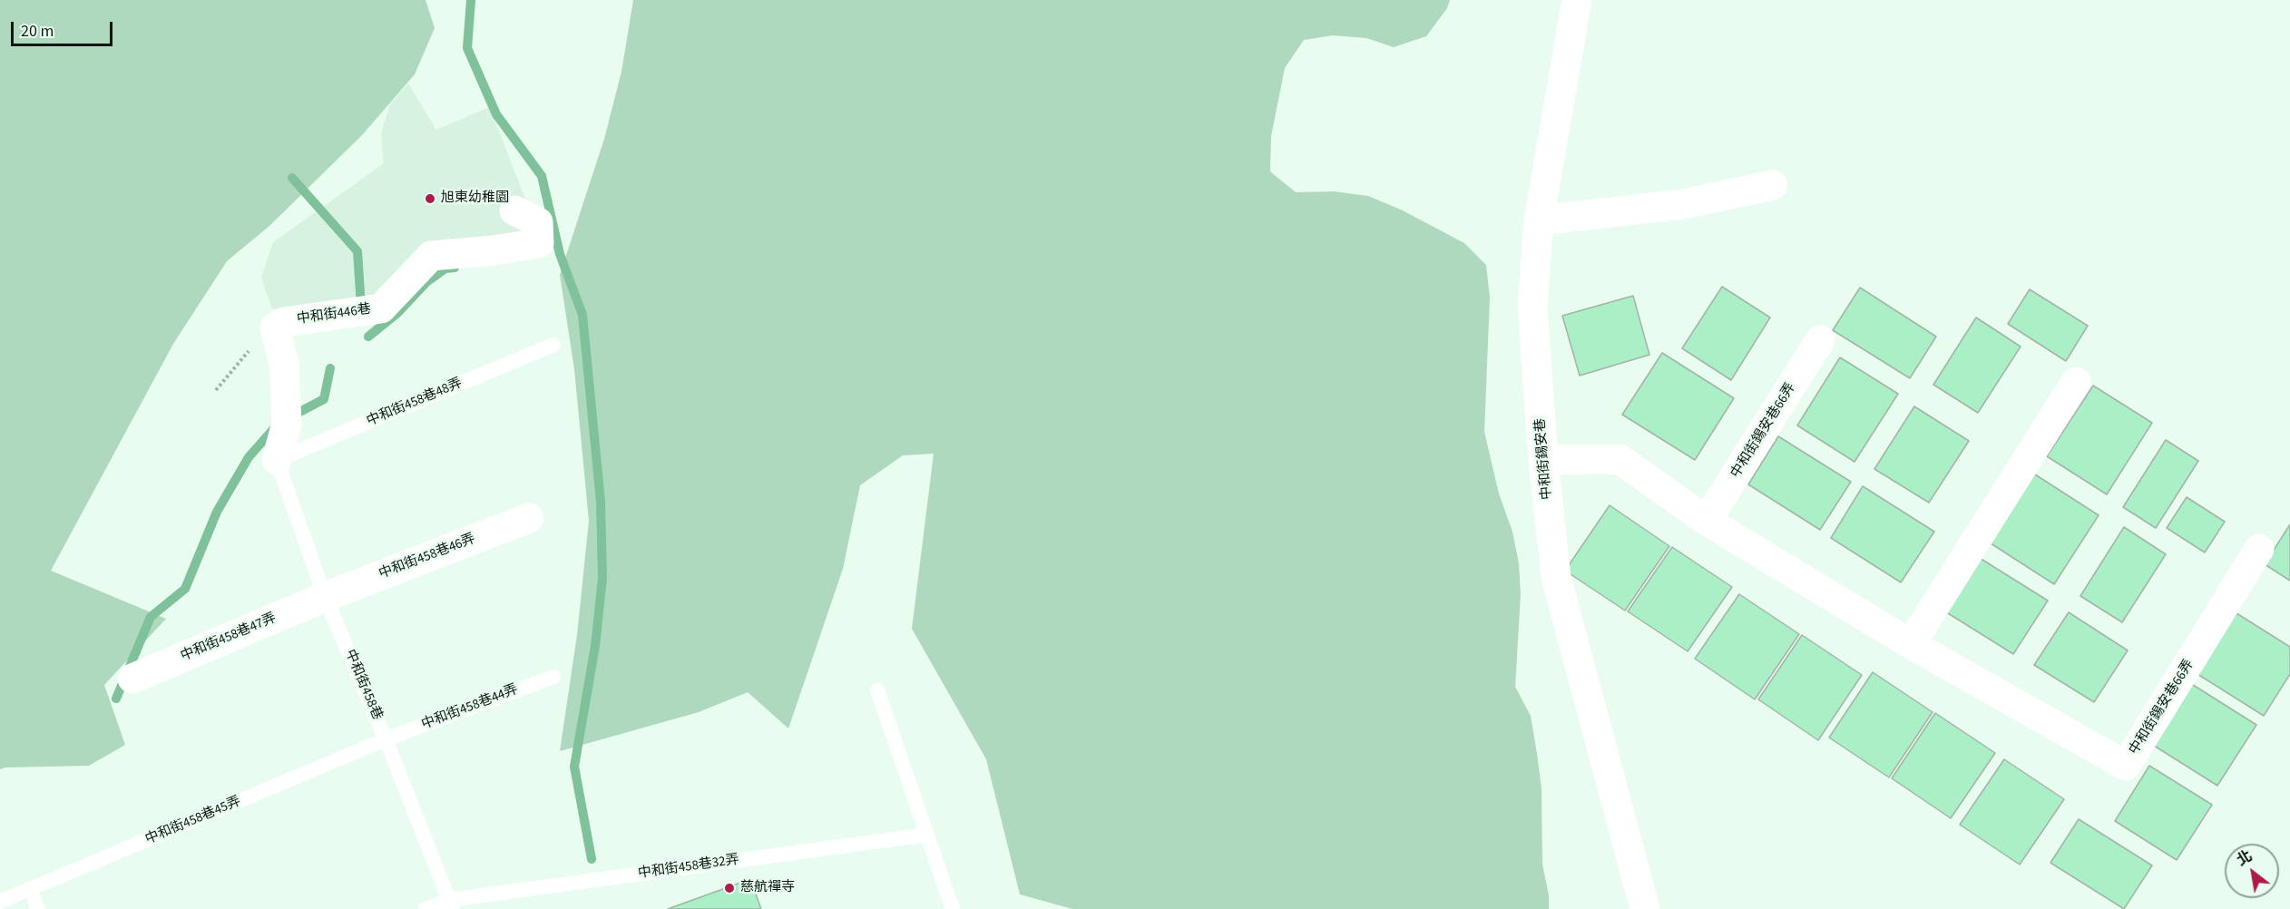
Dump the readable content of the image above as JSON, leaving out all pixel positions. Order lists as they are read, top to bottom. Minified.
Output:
{"streets":{"street":["中和街446巷","中和街錫安巷66弄","中和街錫安巷","中和街458巷46弄","中和街458巷47弄"],"lane":["中和街458巷48弄","中和街458巷","中和街458巷44弄","中和街458巷45弄","中和街458巷32弄"]},"crossings":[["中和街458巷48弄","中和街458巷"],["中和街錫安巷66弄","中和街錫安巷"],["中和街458巷46弄","中和街458巷47弄"],["中和街458巷46弄","中和街458巷"],["中和街458巷47弄","中和街458巷"],["中和街458巷","中和街458巷44弄"],["中和街458巷","中和街458巷45弄"],["中和街458巷","中和街458巷32弄"],["中和街458巷44弄","中和街458巷45弄"]],"places":["旭東幼稚園","慈航禪寺"],"scale_bar":"20 m","north":"top left"}
